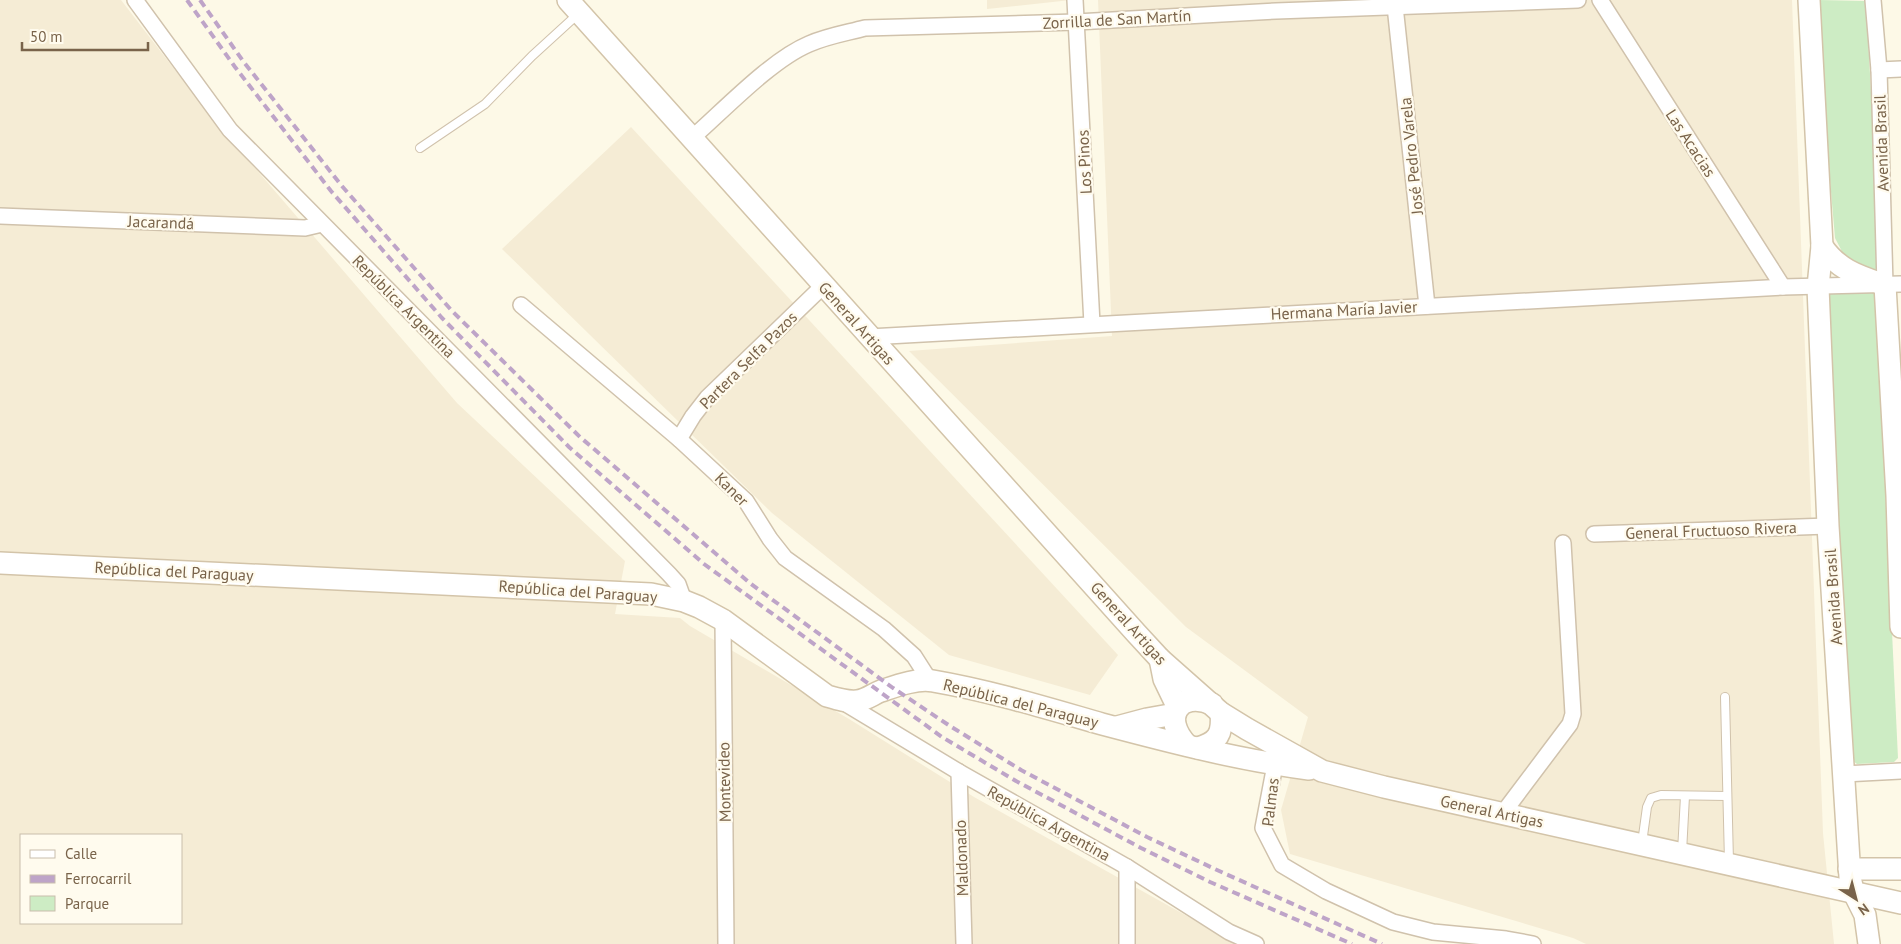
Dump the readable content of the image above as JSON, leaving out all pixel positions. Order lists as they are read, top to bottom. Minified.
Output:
{"streets":{"street":["Zorrilla de San Martín","Las Acacias","Avenida Brasil","José Pedro Varela","Los Pinos","Jacarandá","República Argentina","Hermana María Javier","General Artigas","Partera Selfa Pazos","Kaner","General Fructuoso Rivera","República del Paraguay","Montevideo","Palmas","Maldonado"]},"crossings":[["Zorrilla de San Martín","José Pedro Varela"],["Zorrilla de San Martín","Los Pinos"],["Zorrilla de San Martín","General Artigas"],["Las Acacias","Hermana María Javier"],["Avenida Brasil","Hermana María Javier"],["Avenida Brasil","General Artigas"],["Avenida Brasil","General Fructuoso Rivera"],["José Pedro Varela","Hermana María Javier"],["Los Pinos","Hermana María Javier"],["Jacarandá","República Argentina"],["República Argentina","República del Paraguay"],["República Argentina","Maldonado"],["Hermana María Javier","General Artigas"],["General Artigas","Partera Selfa Pazos"],["General Artigas","República del Paraguay"],["Partera Selfa Pazos","Kaner"],["Kaner","República del Paraguay"],["República del Paraguay","Montevideo"],["República del Paraguay","Palmas"]],"legend":["Calle","Ferrocarril","Parque"],"scale_bar":"50 m","north":"bottom right"}
